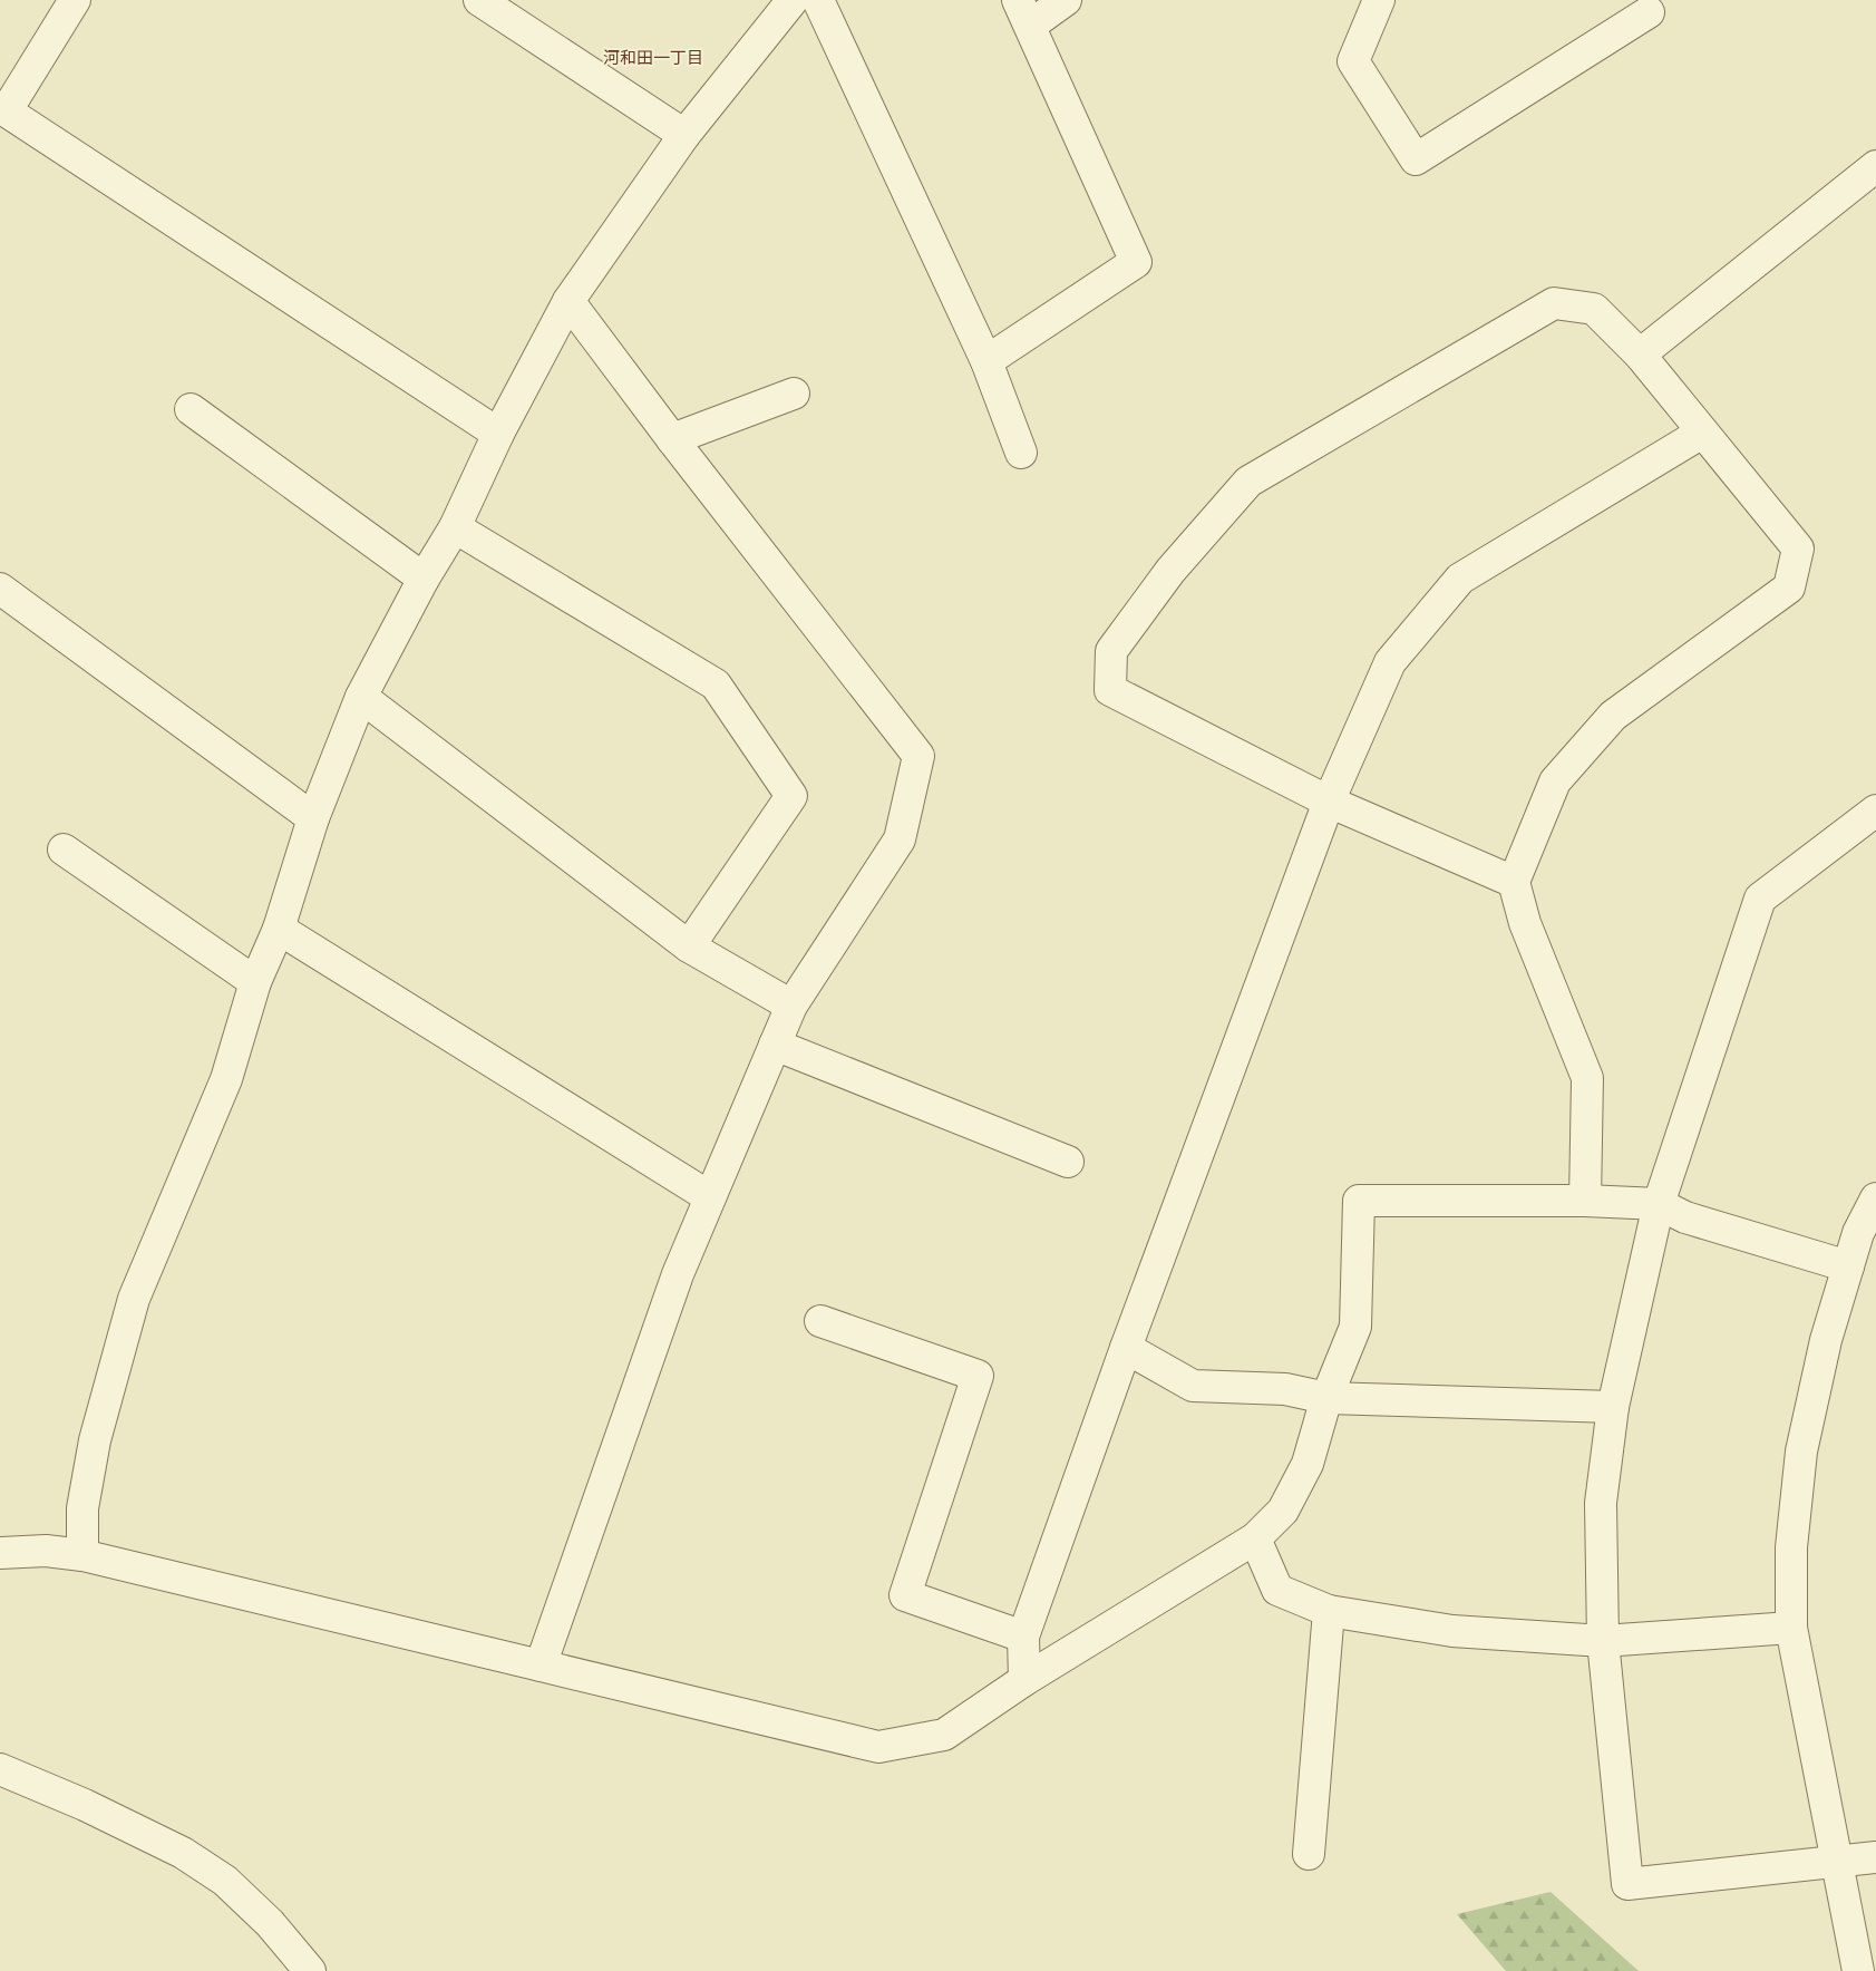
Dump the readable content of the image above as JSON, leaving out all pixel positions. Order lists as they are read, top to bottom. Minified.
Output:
{"districts":["河和田一丁目"]}
